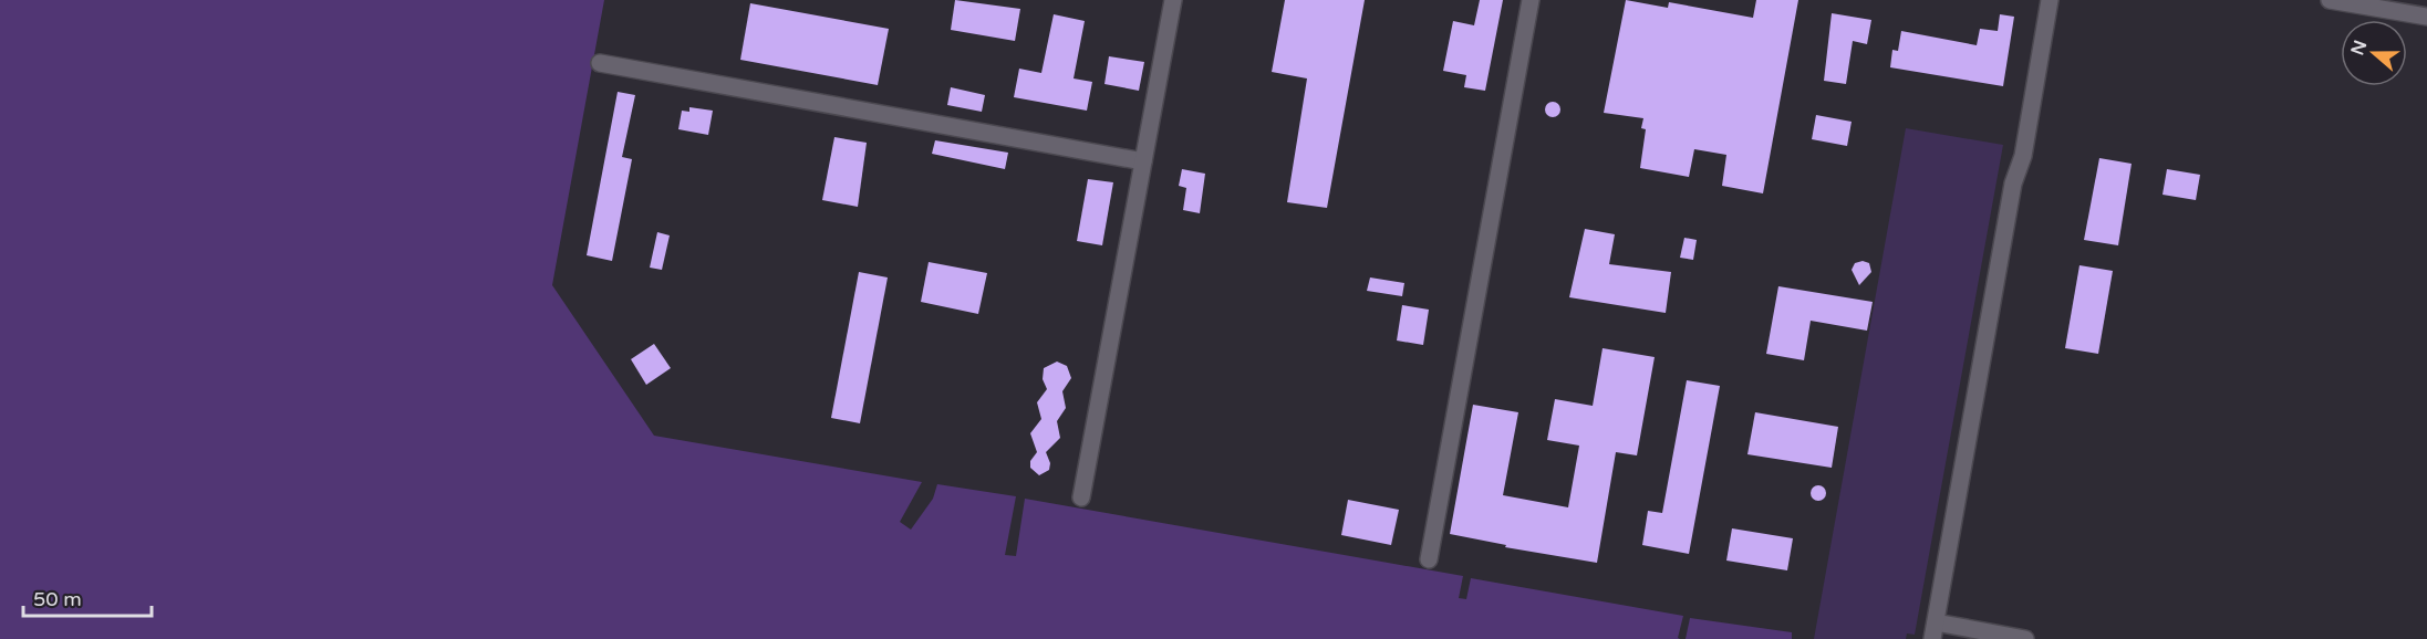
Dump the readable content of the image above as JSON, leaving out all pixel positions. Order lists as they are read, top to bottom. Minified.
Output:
{"scale_bar":"50 m","north":"left"}
